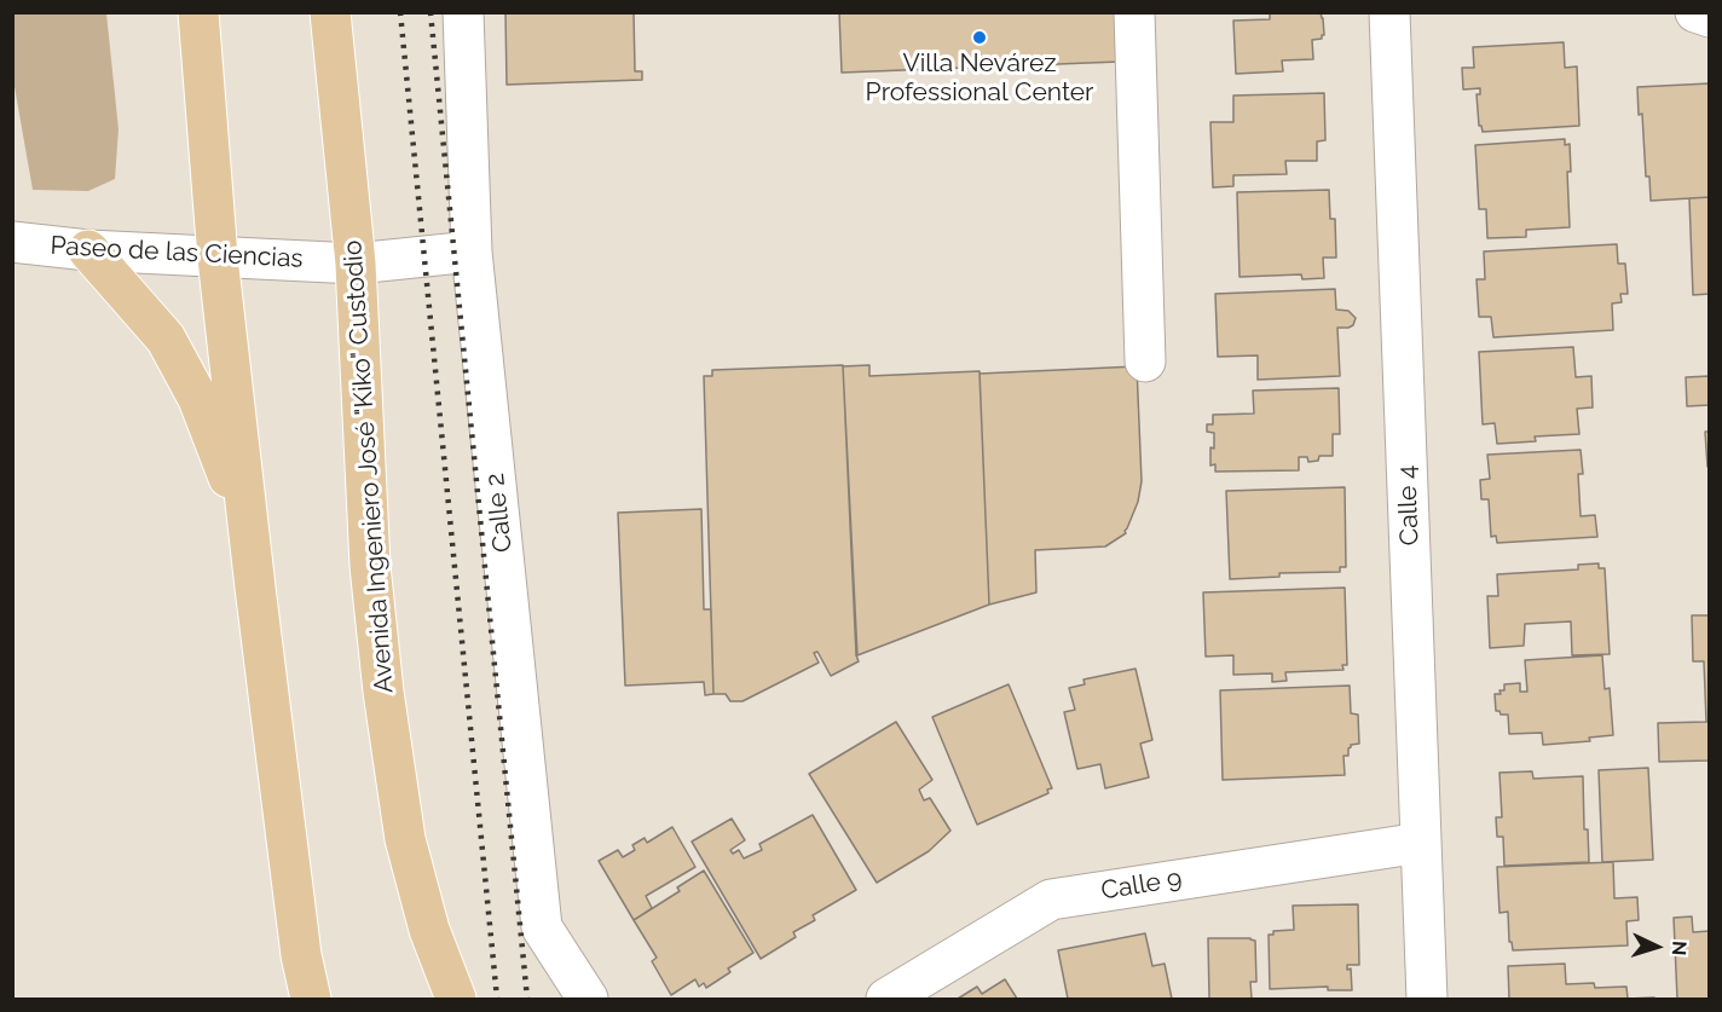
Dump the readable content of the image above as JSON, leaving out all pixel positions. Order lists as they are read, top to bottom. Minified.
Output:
{"streets":{"main road":["Avenida Ingeniero José \"Kiko\" Custodio"],"street":["Paseo de las Ciencias","Calle 4","Calle 2","Calle 9"]},"crossings":[["Paseo de las Ciencias","Avenida Ingeniero José \"Kiko\" Custodio"],["Paseo de las Ciencias","Calle 2"],["Calle 4","Calle 9"]],"places":["Villa Nevárez Professional Center"],"north":"right"}
